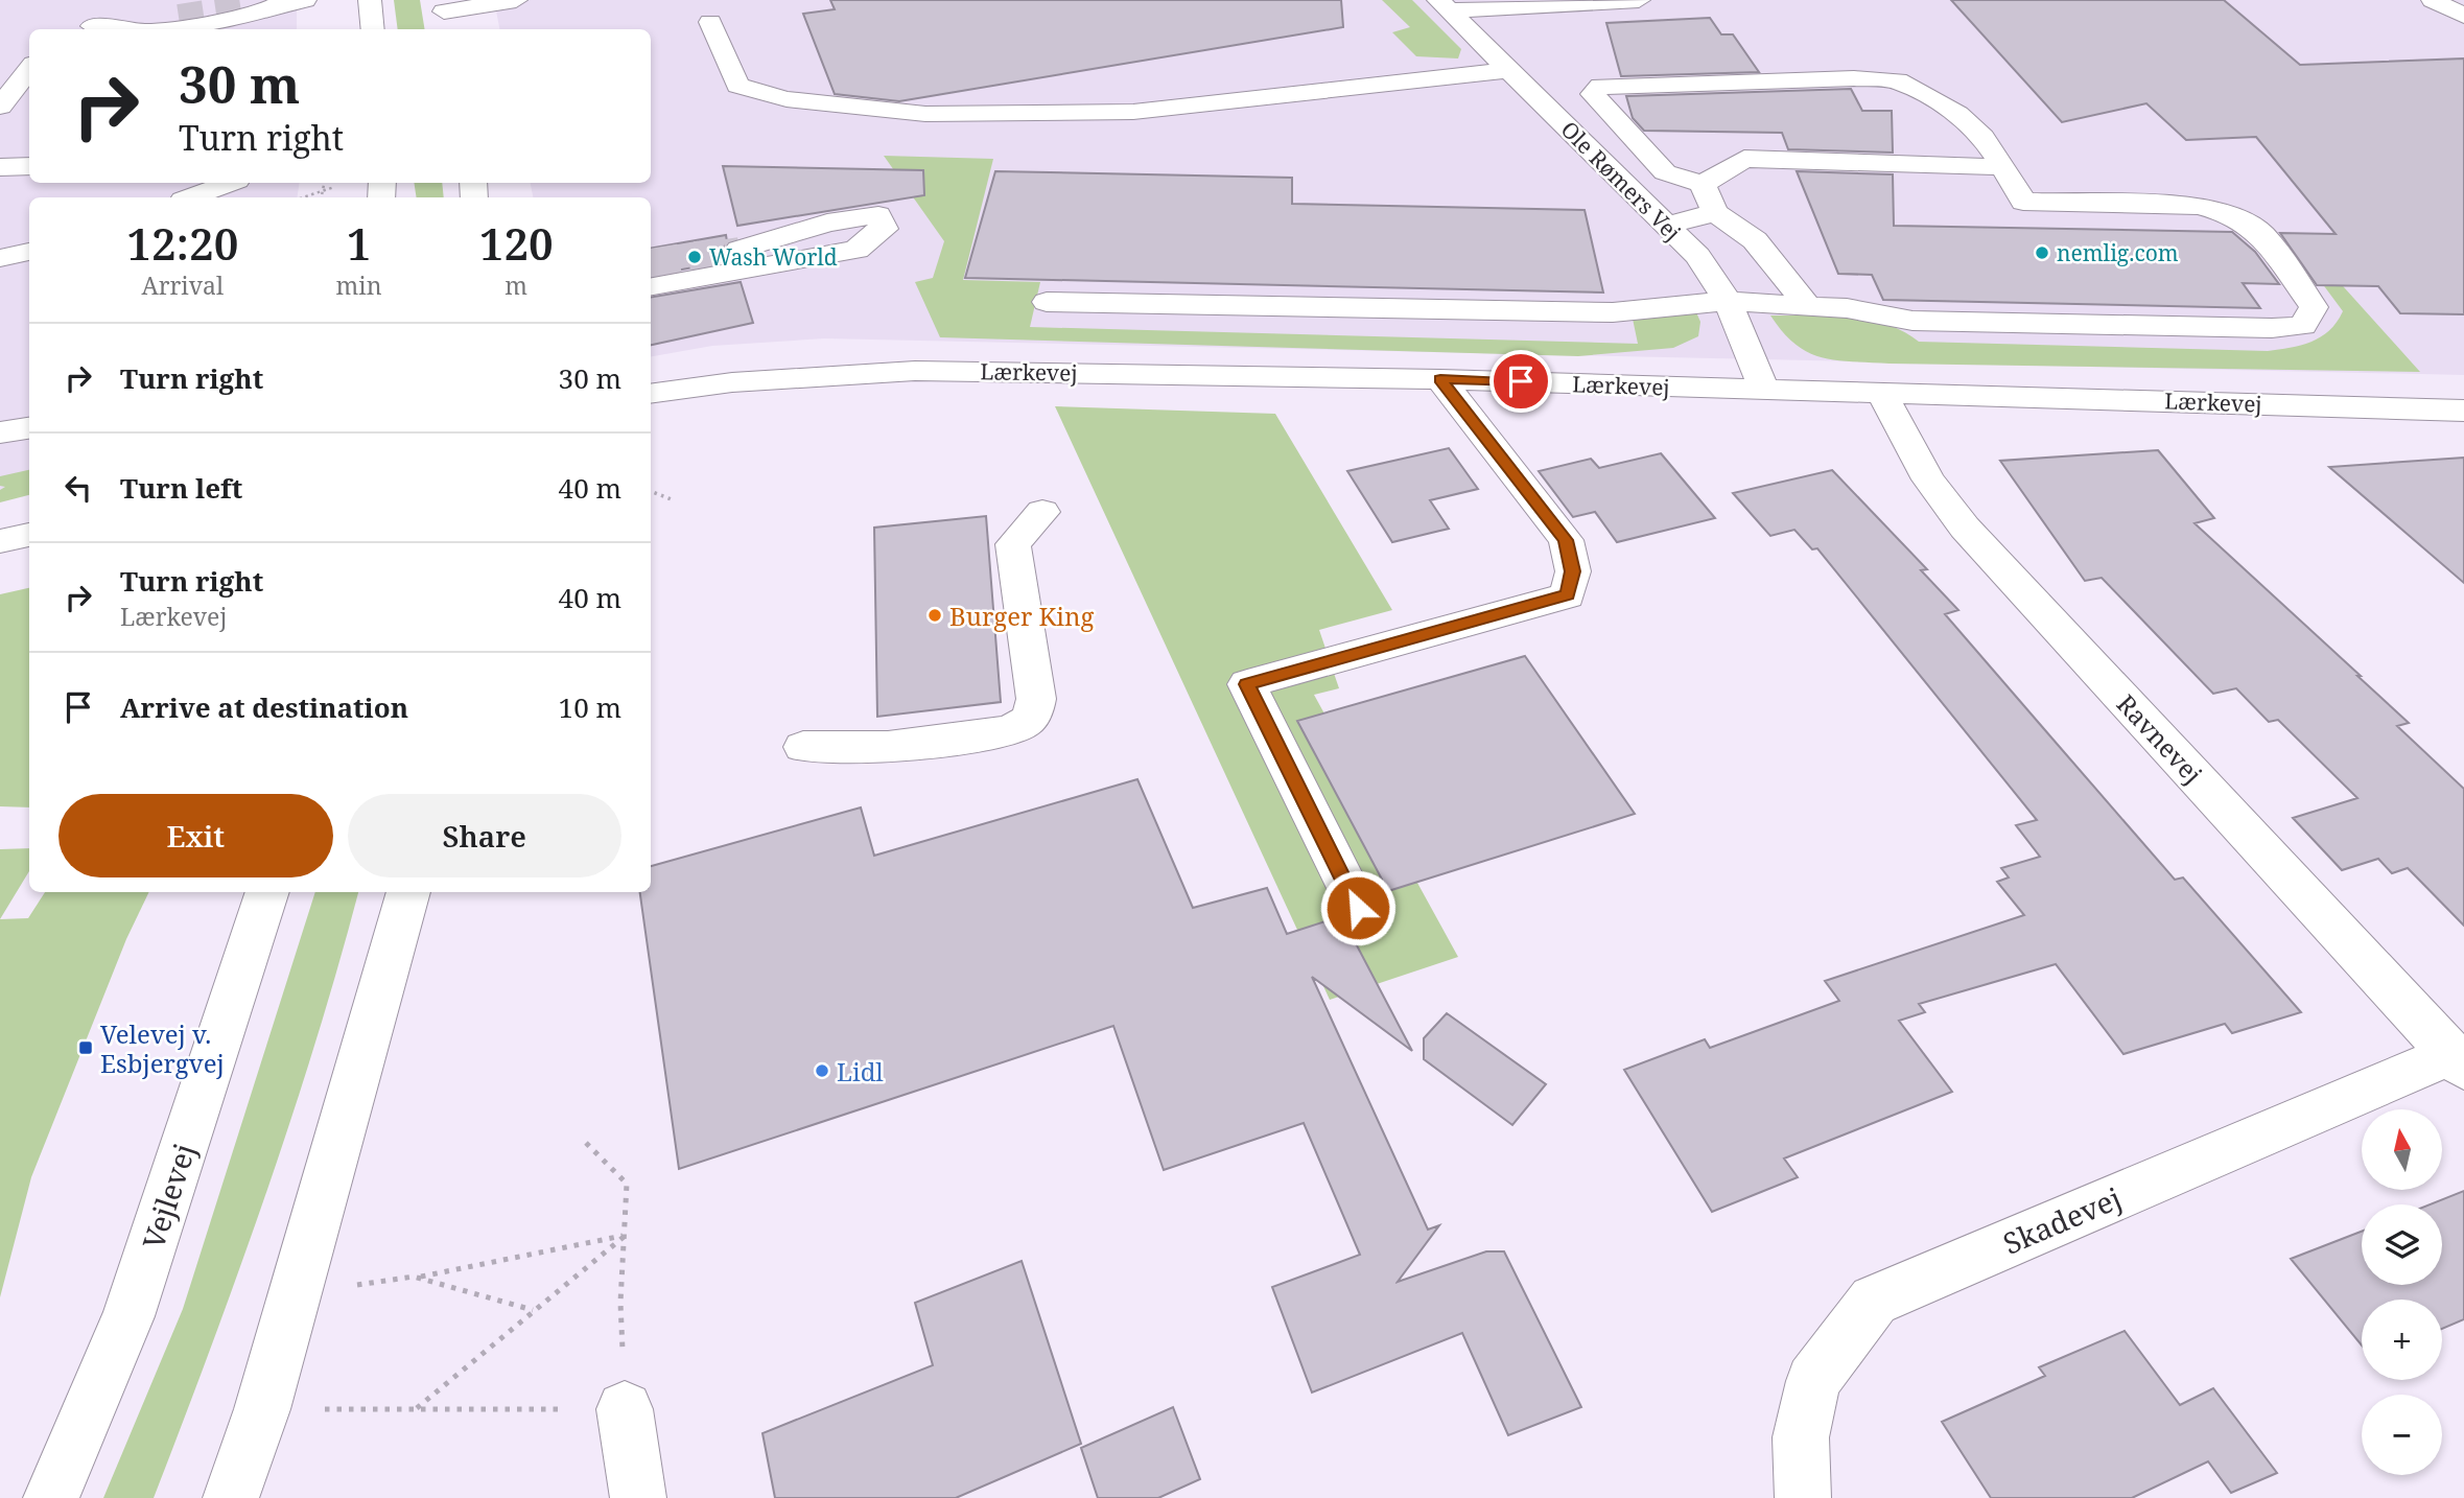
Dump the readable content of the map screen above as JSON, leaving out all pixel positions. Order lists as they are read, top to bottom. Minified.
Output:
{"streets":{"street":["Ole Rømers Vej","Lærkevej","Ravnevej","Vejlevej","Skadevej"]},"crossings":[["Ole Rømers Vej","Lærkevej"],["Lærkevej","Ravnevej"],["Ravnevej","Skadevej"]],"places":{"other":["nemlig.com","Wash World","Burger King","Lidl"],"transit":["Velevej v. Esbjergvej"]},"north":"top","page":{"turn":["30 m","Turn right"],"eta":["12:20","Arrival","1","min","120","m"],"list":[{"name":"Turn right","value":"30 m"},{"name":"Turn left","value":"40 m"},{"name":"Turn right","note":"Lærkevej","value":"40 m"},{"name":"Arrive at destination","value":"10 m"}],"buttons":["Exit","Share"],"map_buttons":["+","−"]}}
